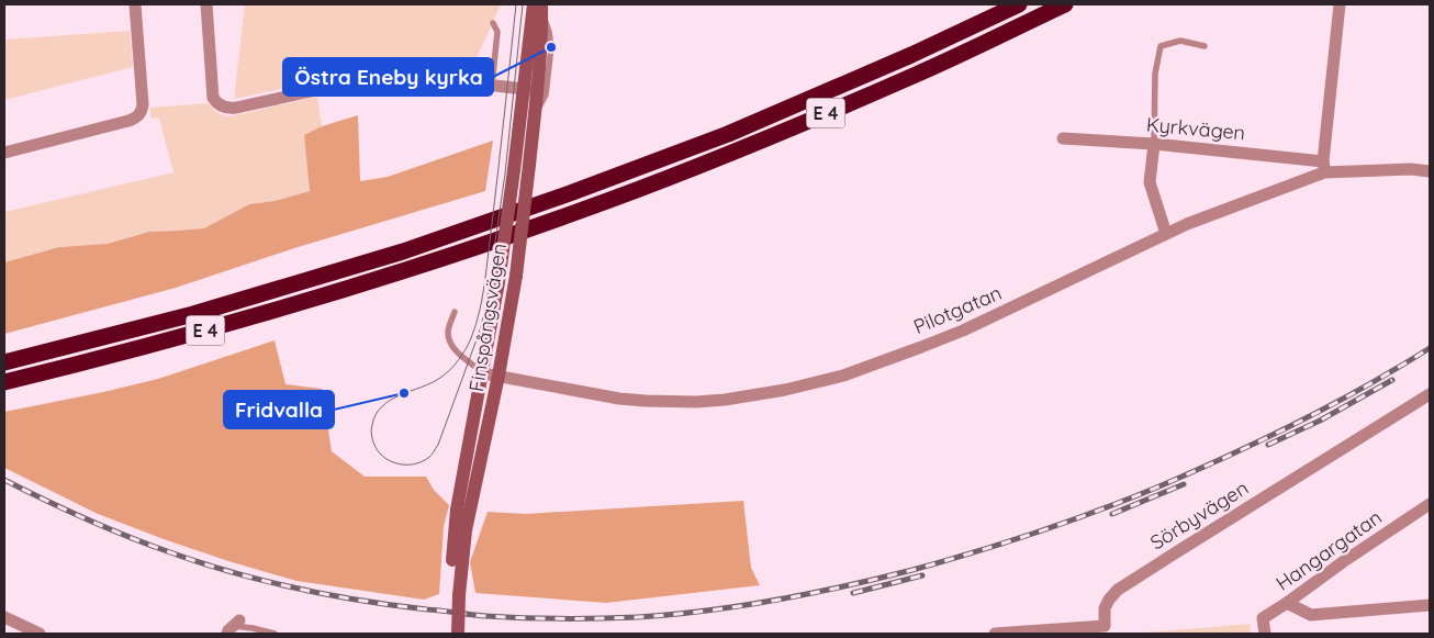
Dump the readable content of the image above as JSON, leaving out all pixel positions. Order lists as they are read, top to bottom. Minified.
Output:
{"streets":{"highway":["E 4"],"main road":["Finspångsvägen"],"street":["Kyrkvägen","Pilotgatan","Sörbyvägen","Hangargatan"]},"crossings":[["Kyrkvägen","Pilotgatan"],["Pilotgatan","Finspångsvägen"]],"places":["Östra Eneby kyrka","Fridvalla"]}
